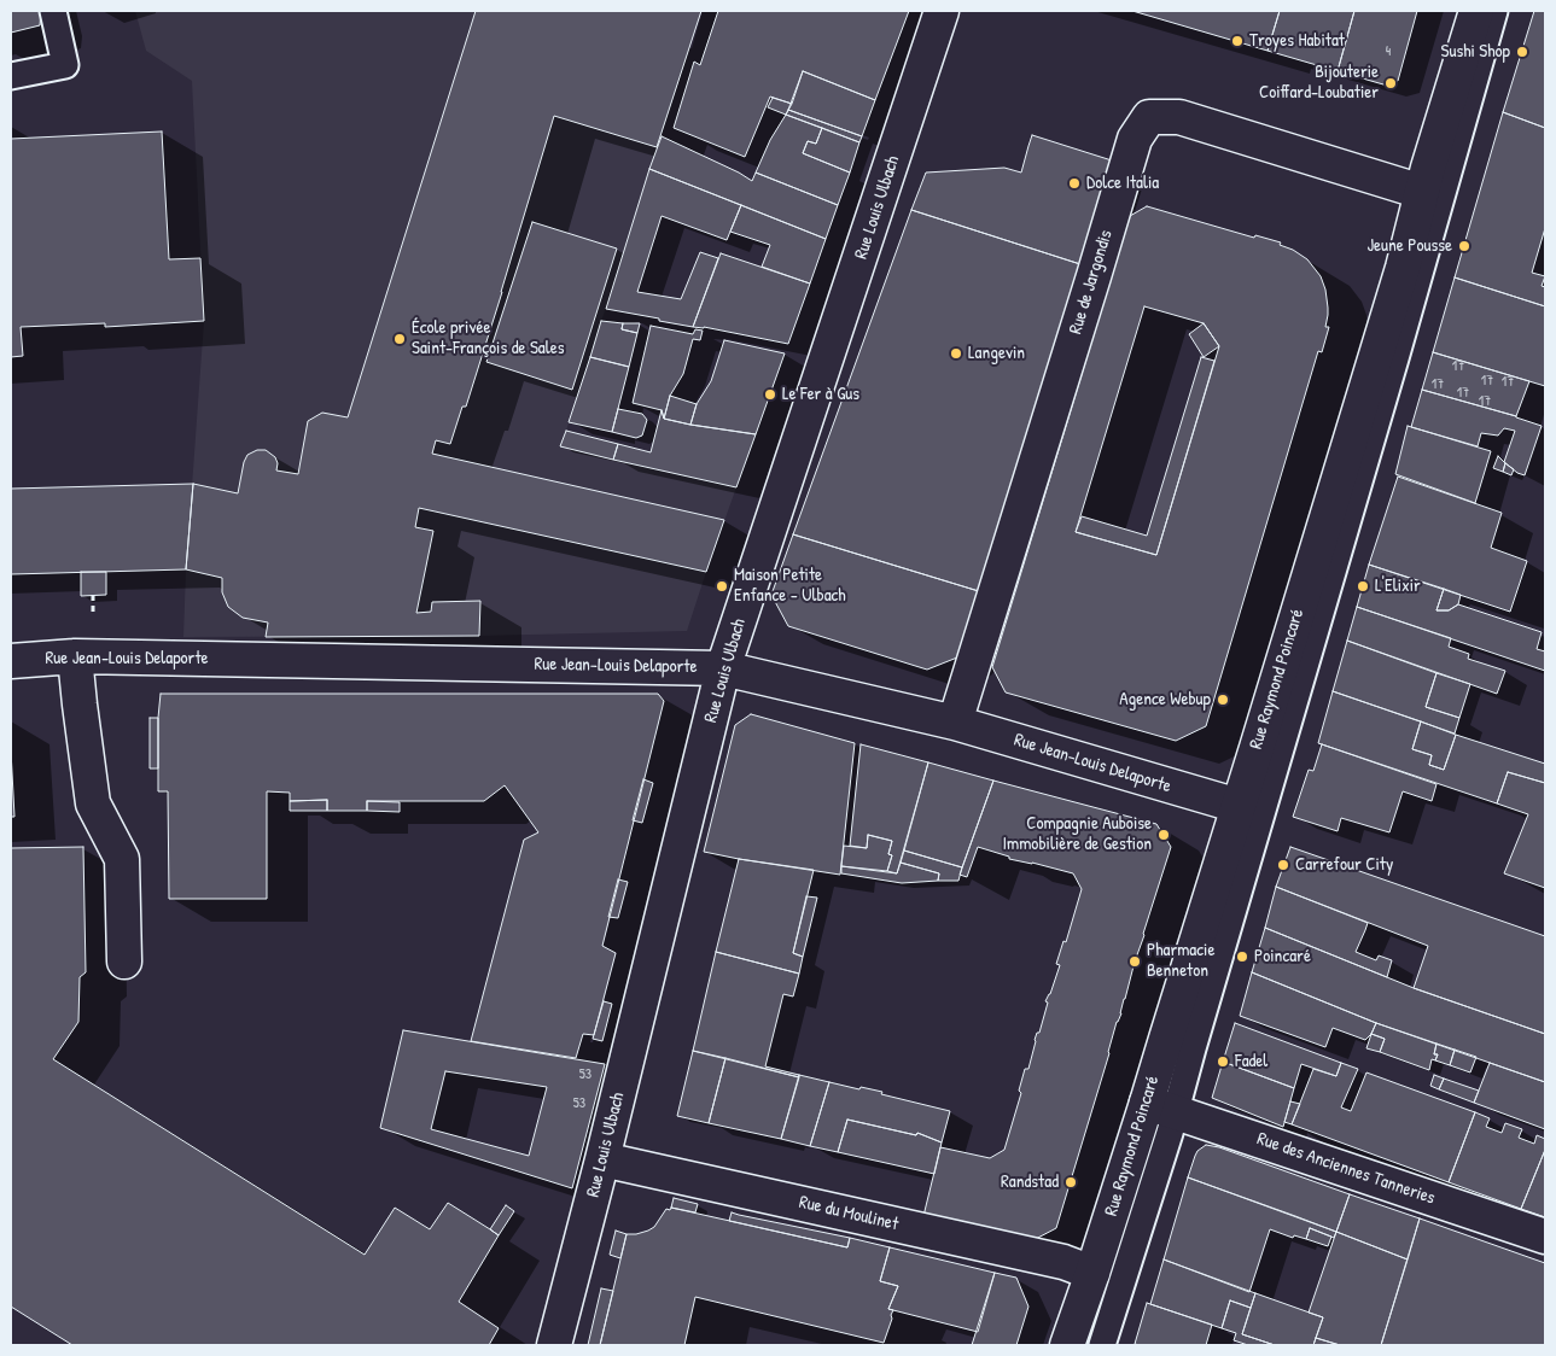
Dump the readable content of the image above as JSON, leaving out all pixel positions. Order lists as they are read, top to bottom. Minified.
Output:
{"streets":{"street":["Rue Louis Ulbach","Rue de Jargondis","Rue Jean-Louis Delaporte","Rue Raymond Poincaré","Rue des Anciennes Tanneries","Rue du Moulinet"]},"crossings":[["Rue Louis Ulbach","Rue Jean-Louis Delaporte"],["Rue Louis Ulbach","Rue du Moulinet"],["Rue de Jargondis","Rue Jean-Louis Delaporte"],["Rue de Jargondis","Rue Raymond Poincaré"],["Rue Jean-Louis Delaporte","Rue Raymond Poincaré"],["Rue Raymond Poincaré","Rue des Anciennes Tanneries"],["Rue Raymond Poincaré","Rue du Moulinet"]],"places":["Troyes Habitat","Sushi Shop","Bijouterie Coiffard-Loubatier","Dolce Italia","Jeune Pousse","École privée Saint-François de Sales","Langevin","Le Fer à Gus","Maison Petite Enfance - Ulbach","L'Elixir","Agence Webup","Compagnie Auboise Immobilière de Gestion","Carrefour City","Poincaré","Pharmacie Benneton","Fadel","Randstad"],"house_numbers":["4","17","17","17","17","17","17","53","53"]}
